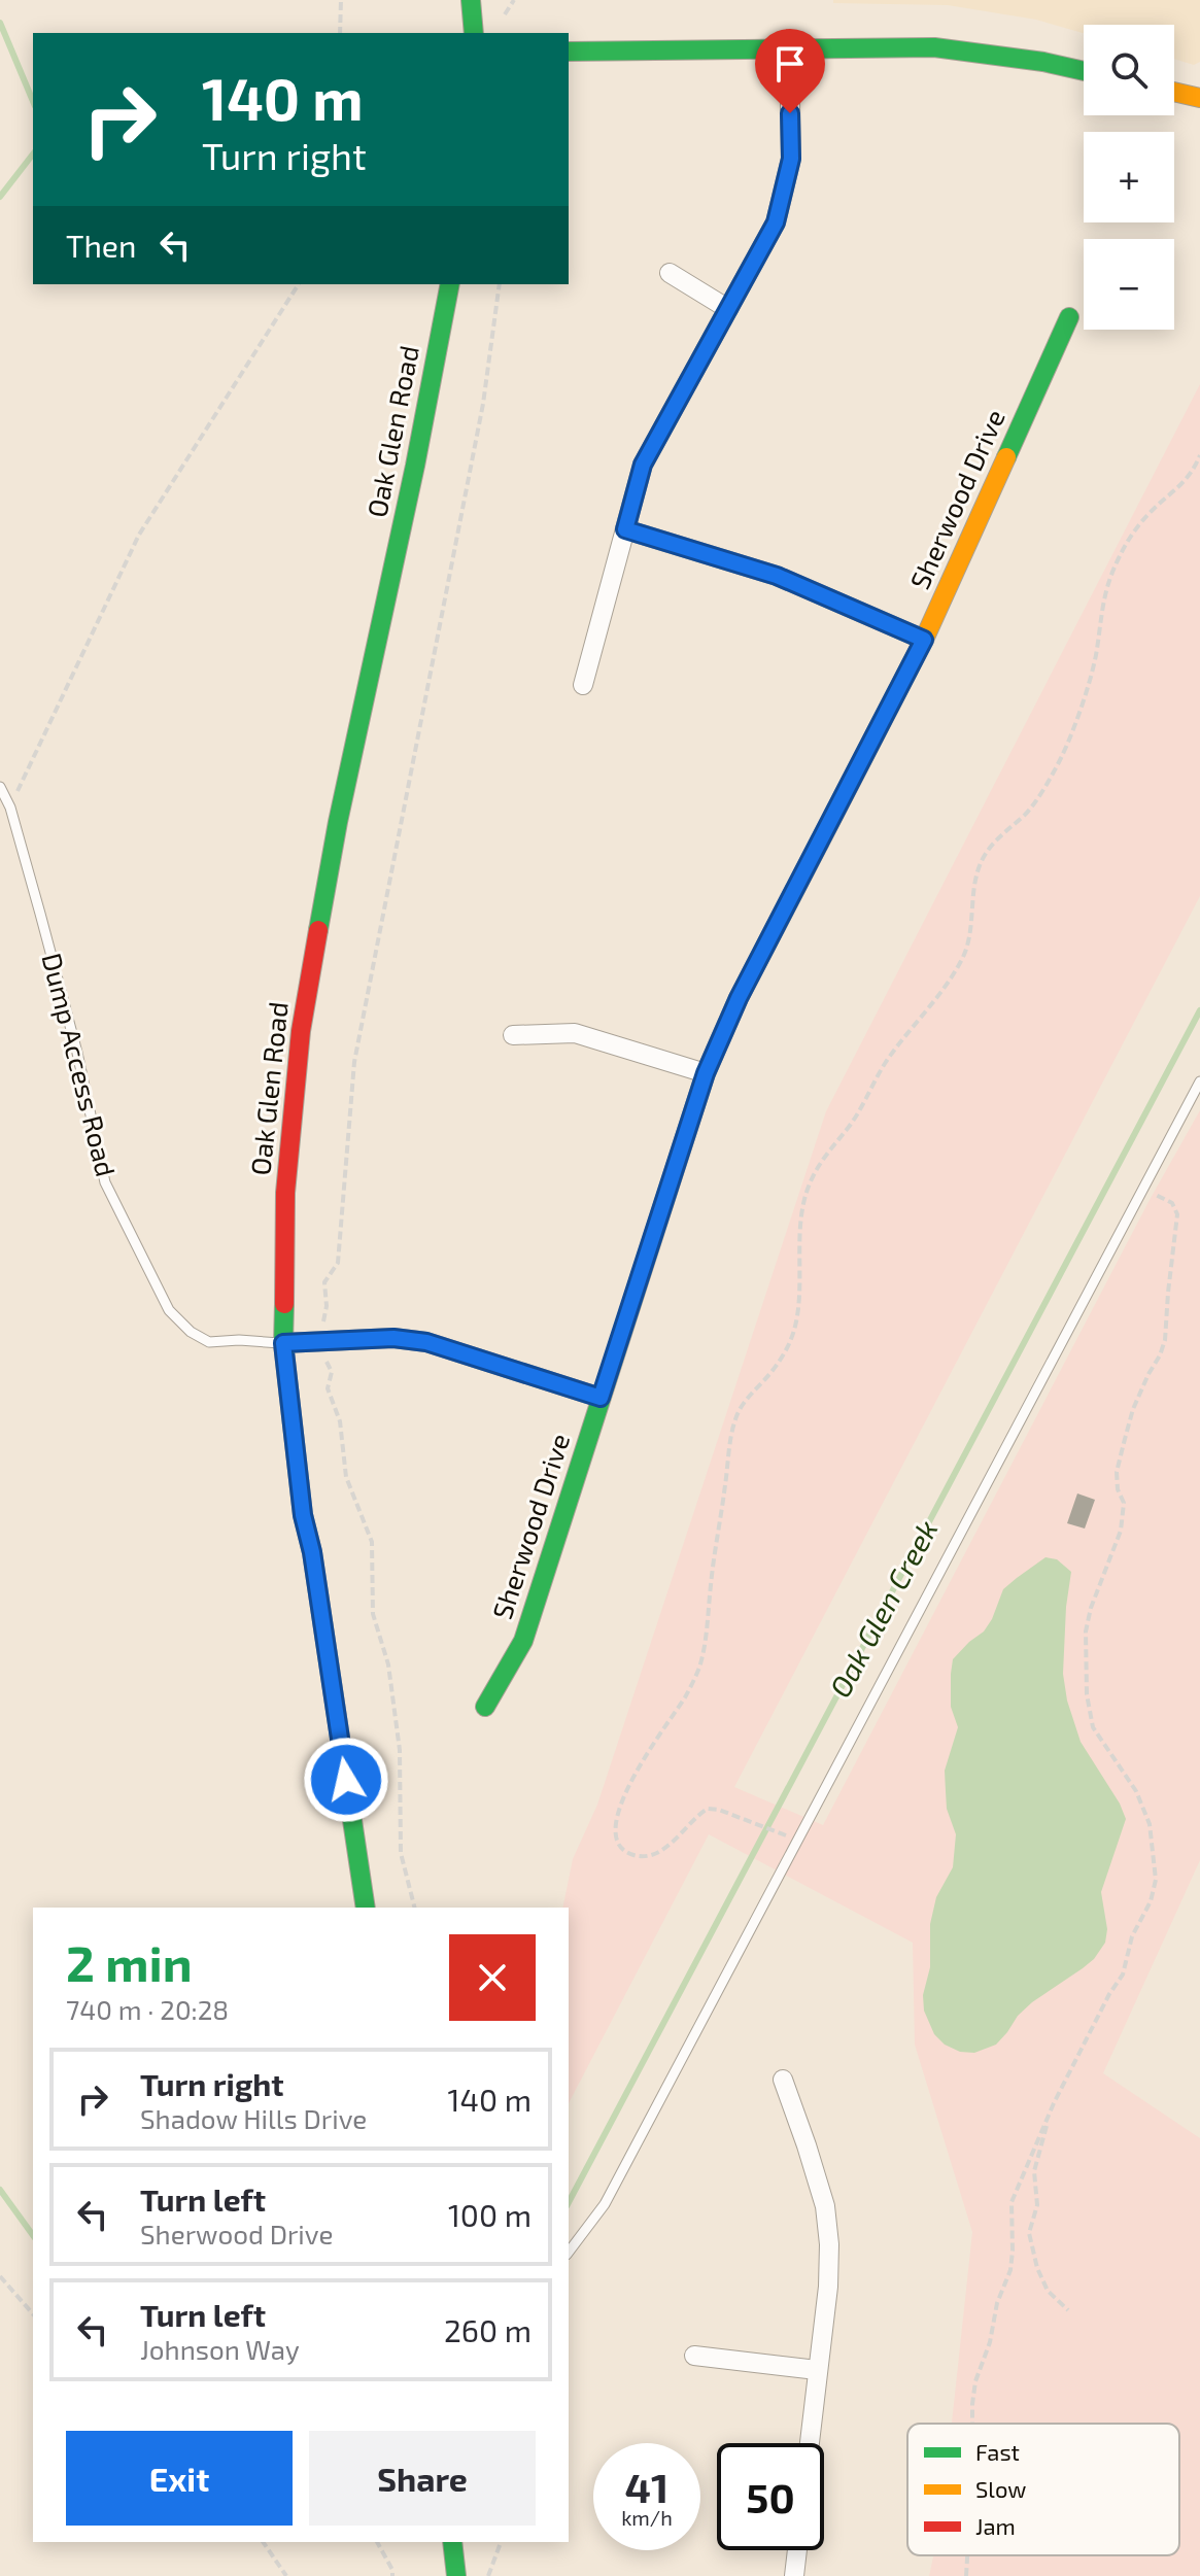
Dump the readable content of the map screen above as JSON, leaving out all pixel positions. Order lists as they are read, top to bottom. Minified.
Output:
{"streets":{"main road":["Oak Glen Road","Sherwood Drive"],"lane":["Dump Access Road"]},"crossings":[["Oak Glen Road","Dump Access Road"]],"water":["Oak Glen Creek"],"legend":["Fast","Slow","Jam"],"page":{"map_buttons":["+","−"],"turn":["140 m","Turn right"],"then":"Then","heading":["2 min","740 m · 20:28"],"list":[{"name":"Turn right","note":"Shadow Hills Drive","value":"140 m"},{"name":"Turn left","note":"Sherwood Drive","value":"100 m"},{"name":"Turn left","note":"Johnson Way","value":"260 m"}],"buttons":["Exit","Share"],"speed":"41 km/h","limit":"50"}}
